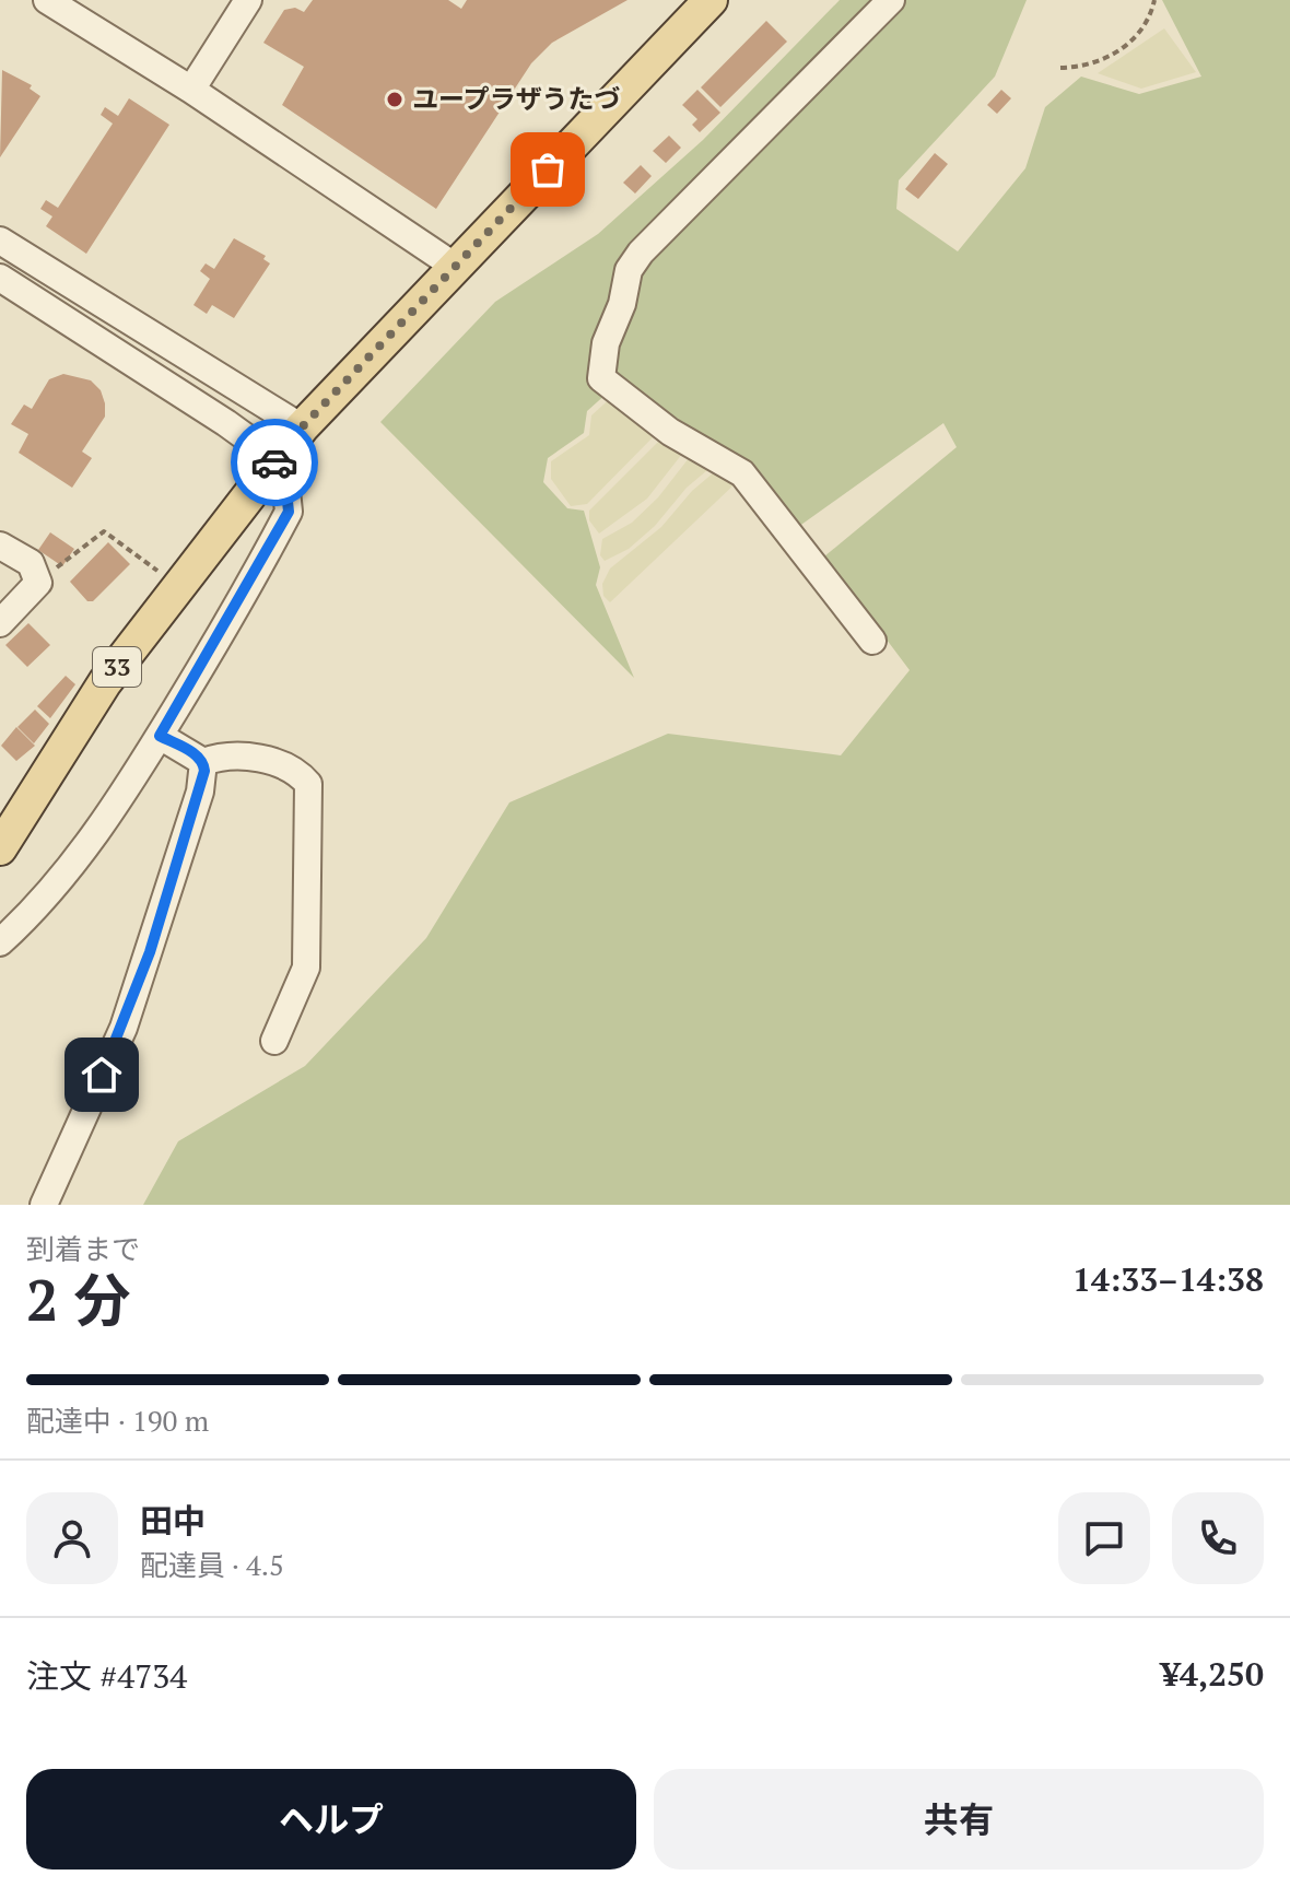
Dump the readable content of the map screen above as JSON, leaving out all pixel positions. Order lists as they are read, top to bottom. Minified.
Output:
{"streets":{"main road":["33"]},"places":["ユープラザうたづ"],"page":{"heading":["2 分","到着まで","14:33–14:38"],"panel":["田中","配達員 · 4.5","注文 #4734","¥4,250"],"bar":"配達中 · 190 m","buttons":["ヘルプ","共有"]}}
